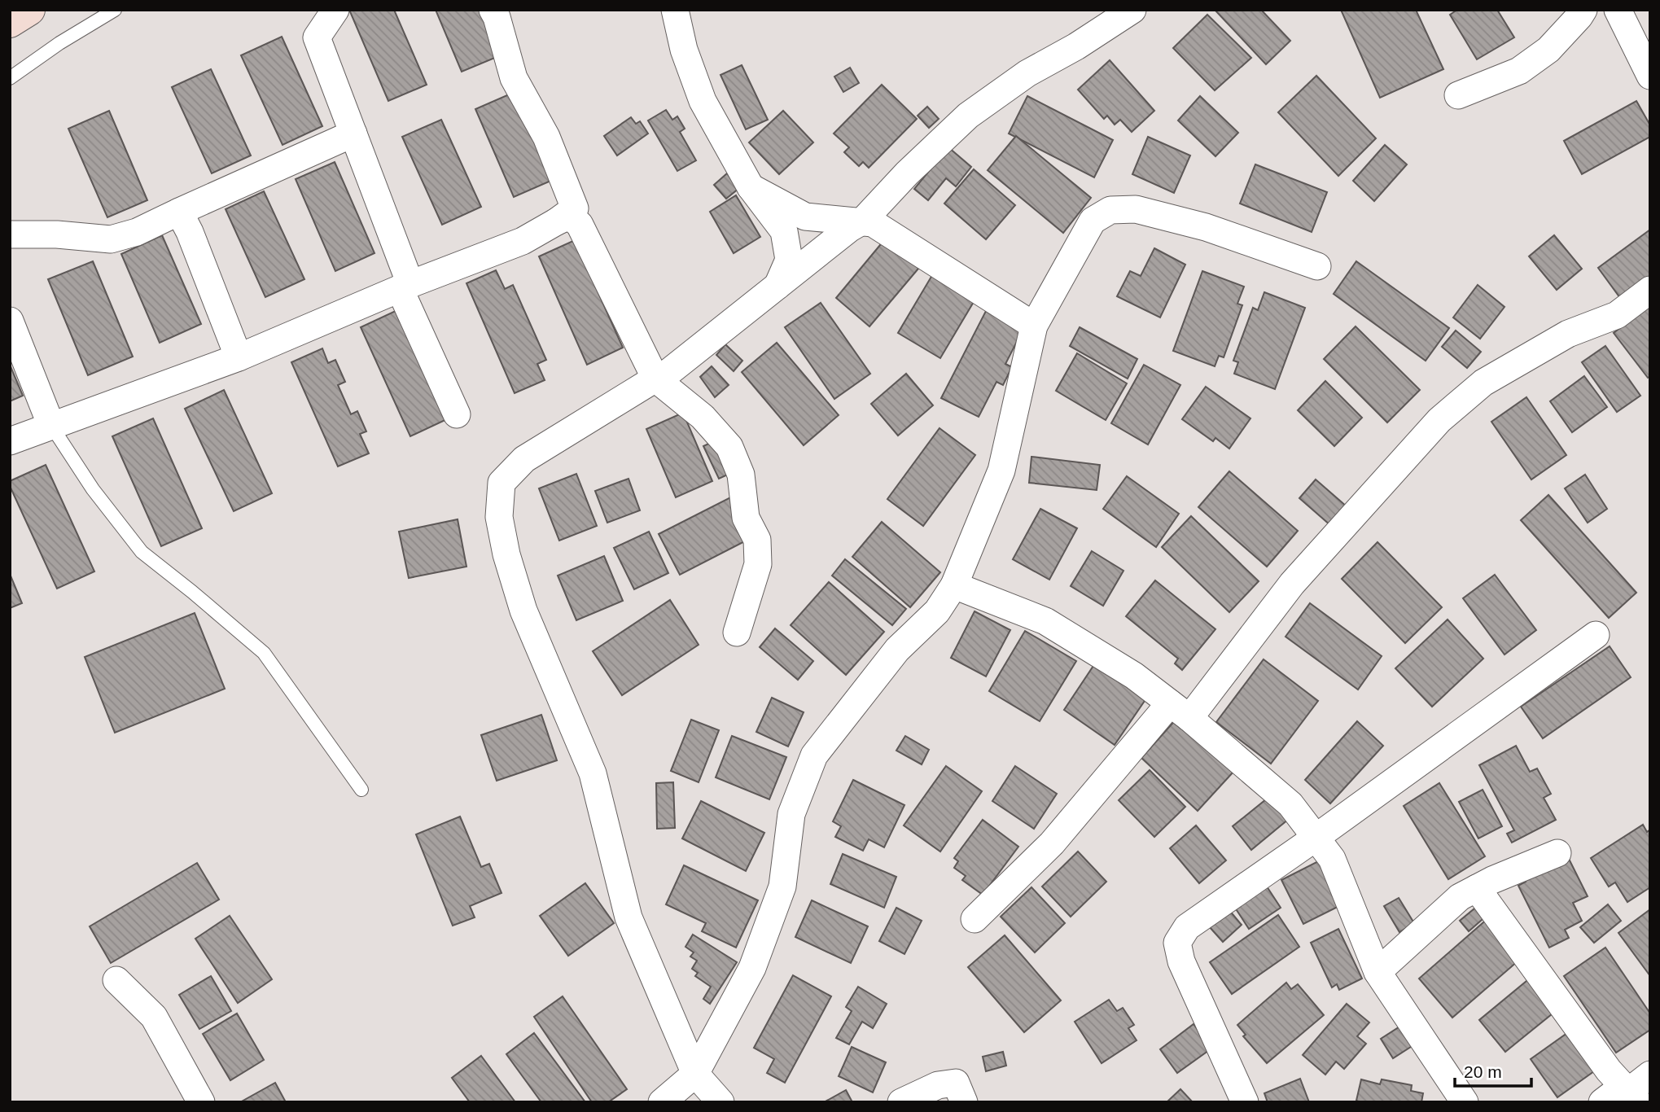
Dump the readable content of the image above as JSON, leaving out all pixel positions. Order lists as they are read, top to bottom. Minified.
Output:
{"scale_bar":"20 m"}
